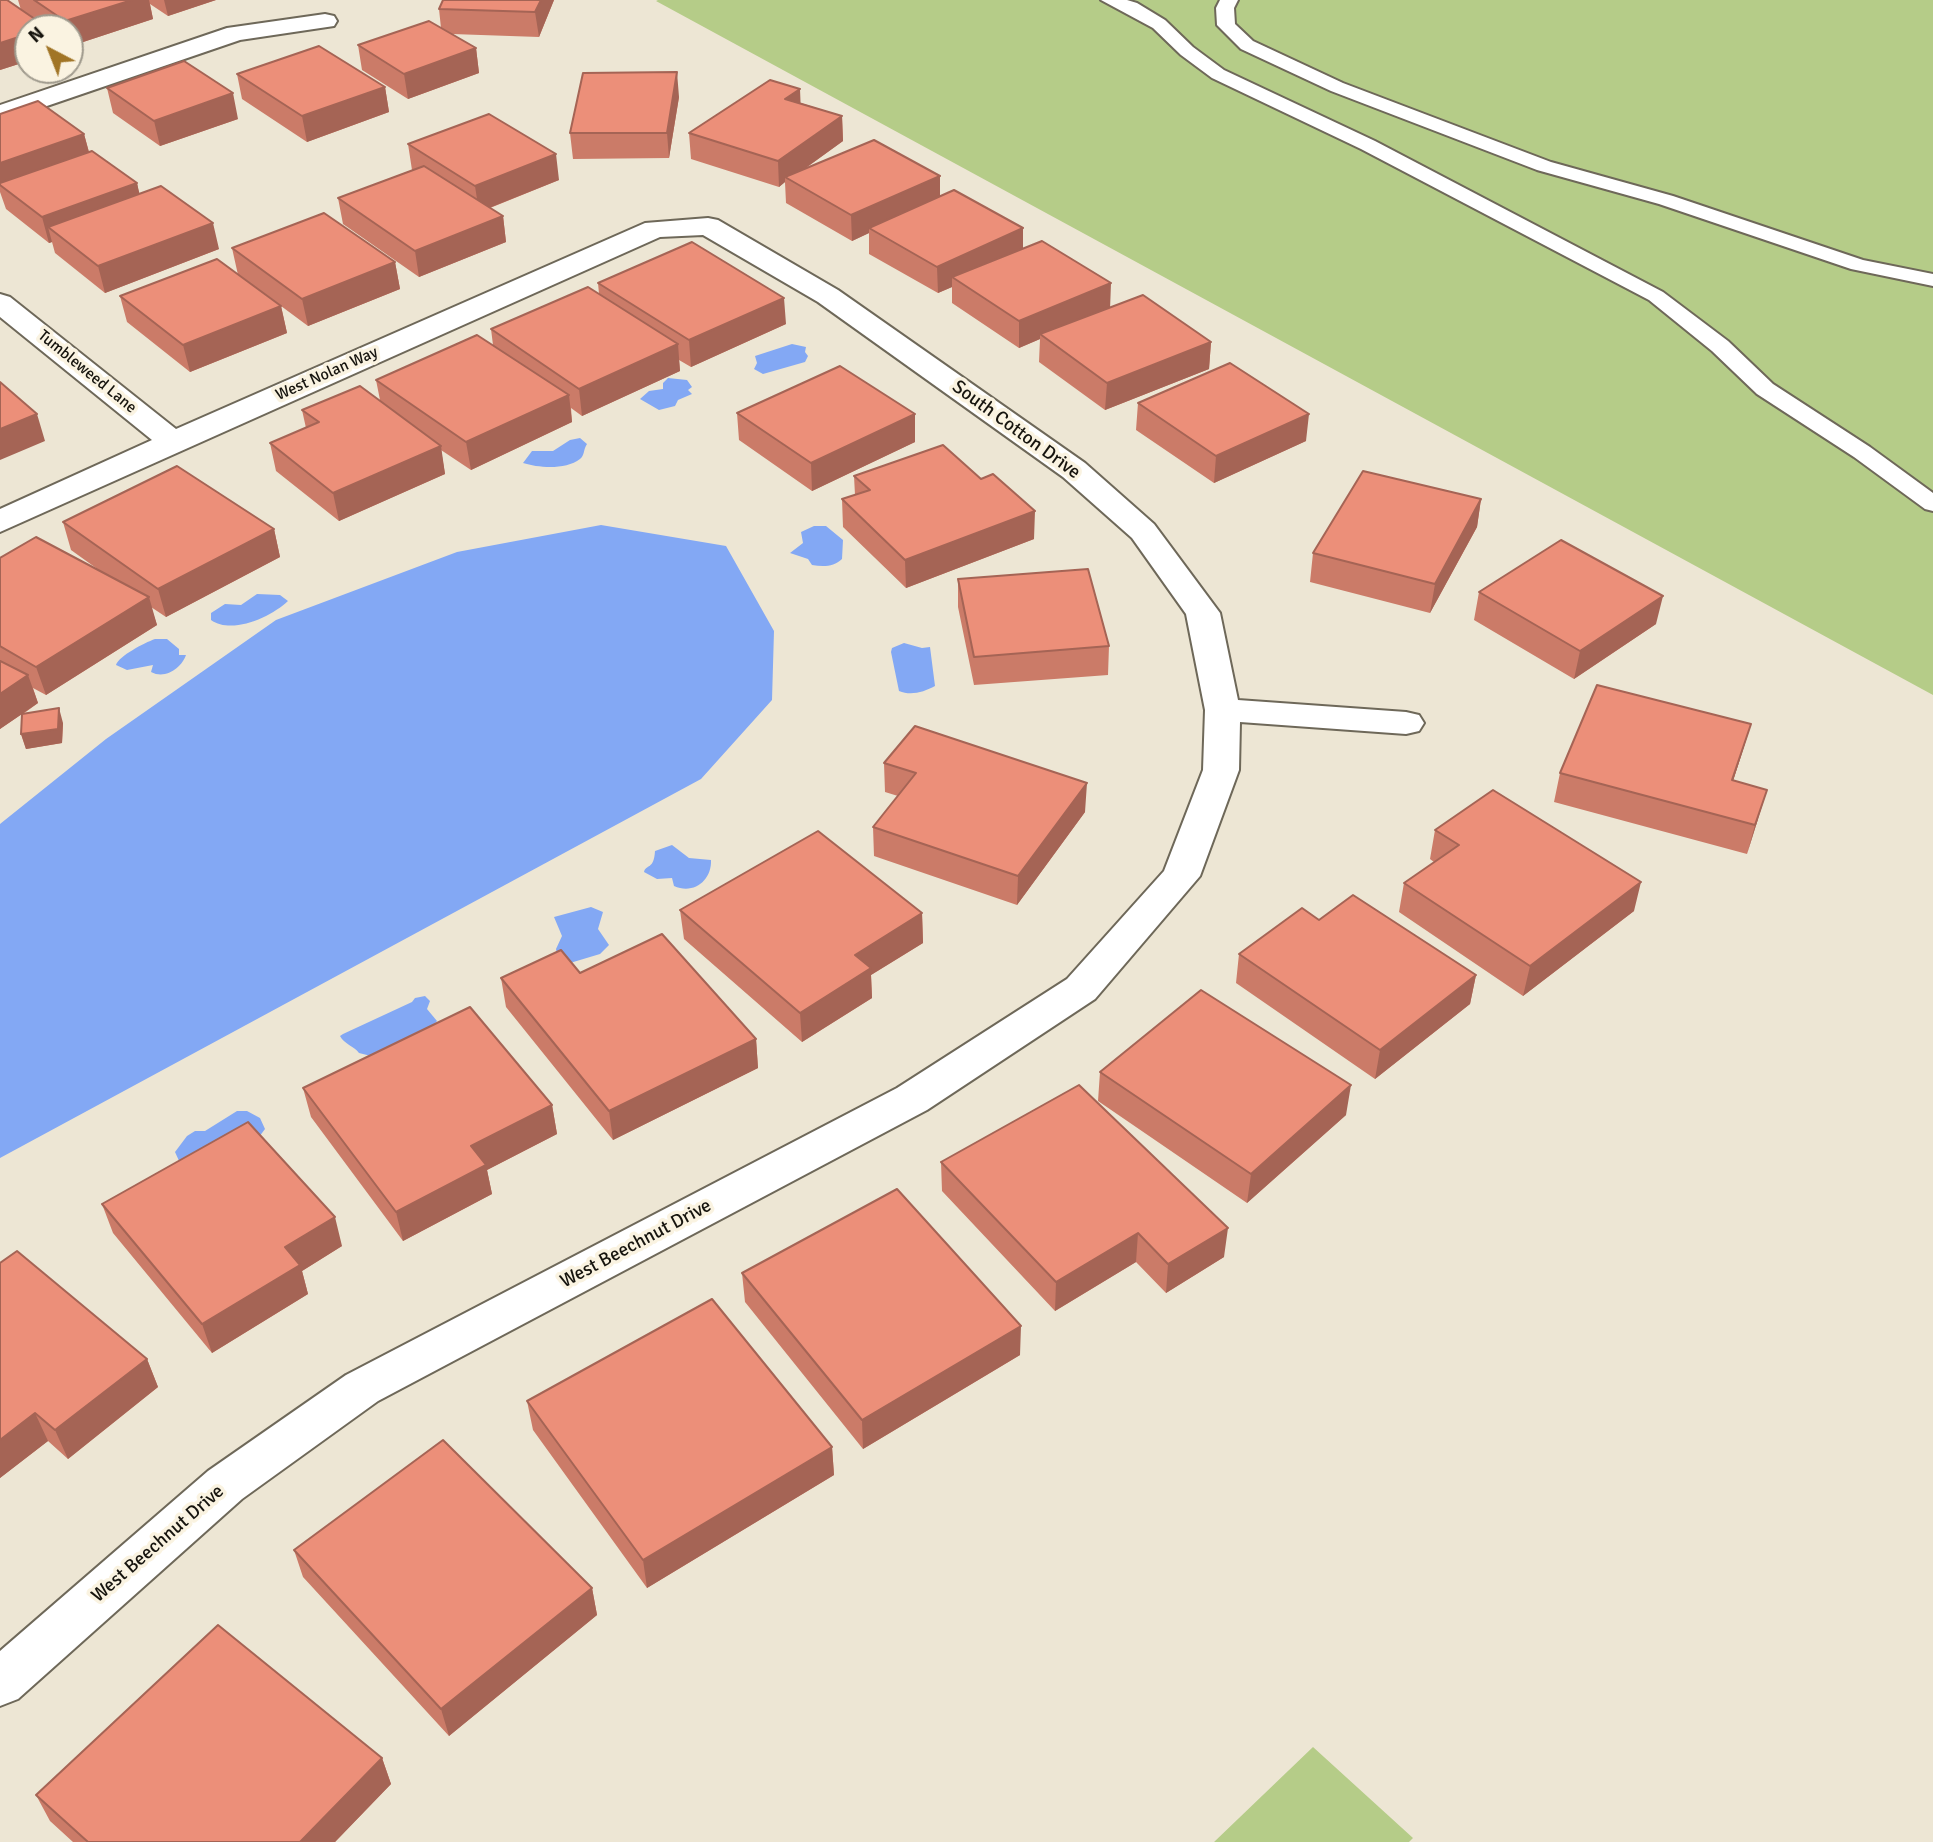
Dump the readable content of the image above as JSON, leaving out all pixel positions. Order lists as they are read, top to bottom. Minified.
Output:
{"streets":{"street":["Tumbleweed Lane","West Nolan Way","South Cotton Drive","West Beechnut Drive"]},"crossings":[["Tumbleweed Lane","West Nolan Way"],["West Nolan Way","South Cotton Drive"],["South Cotton Drive","West Beechnut Drive"]],"north":"top left"}
